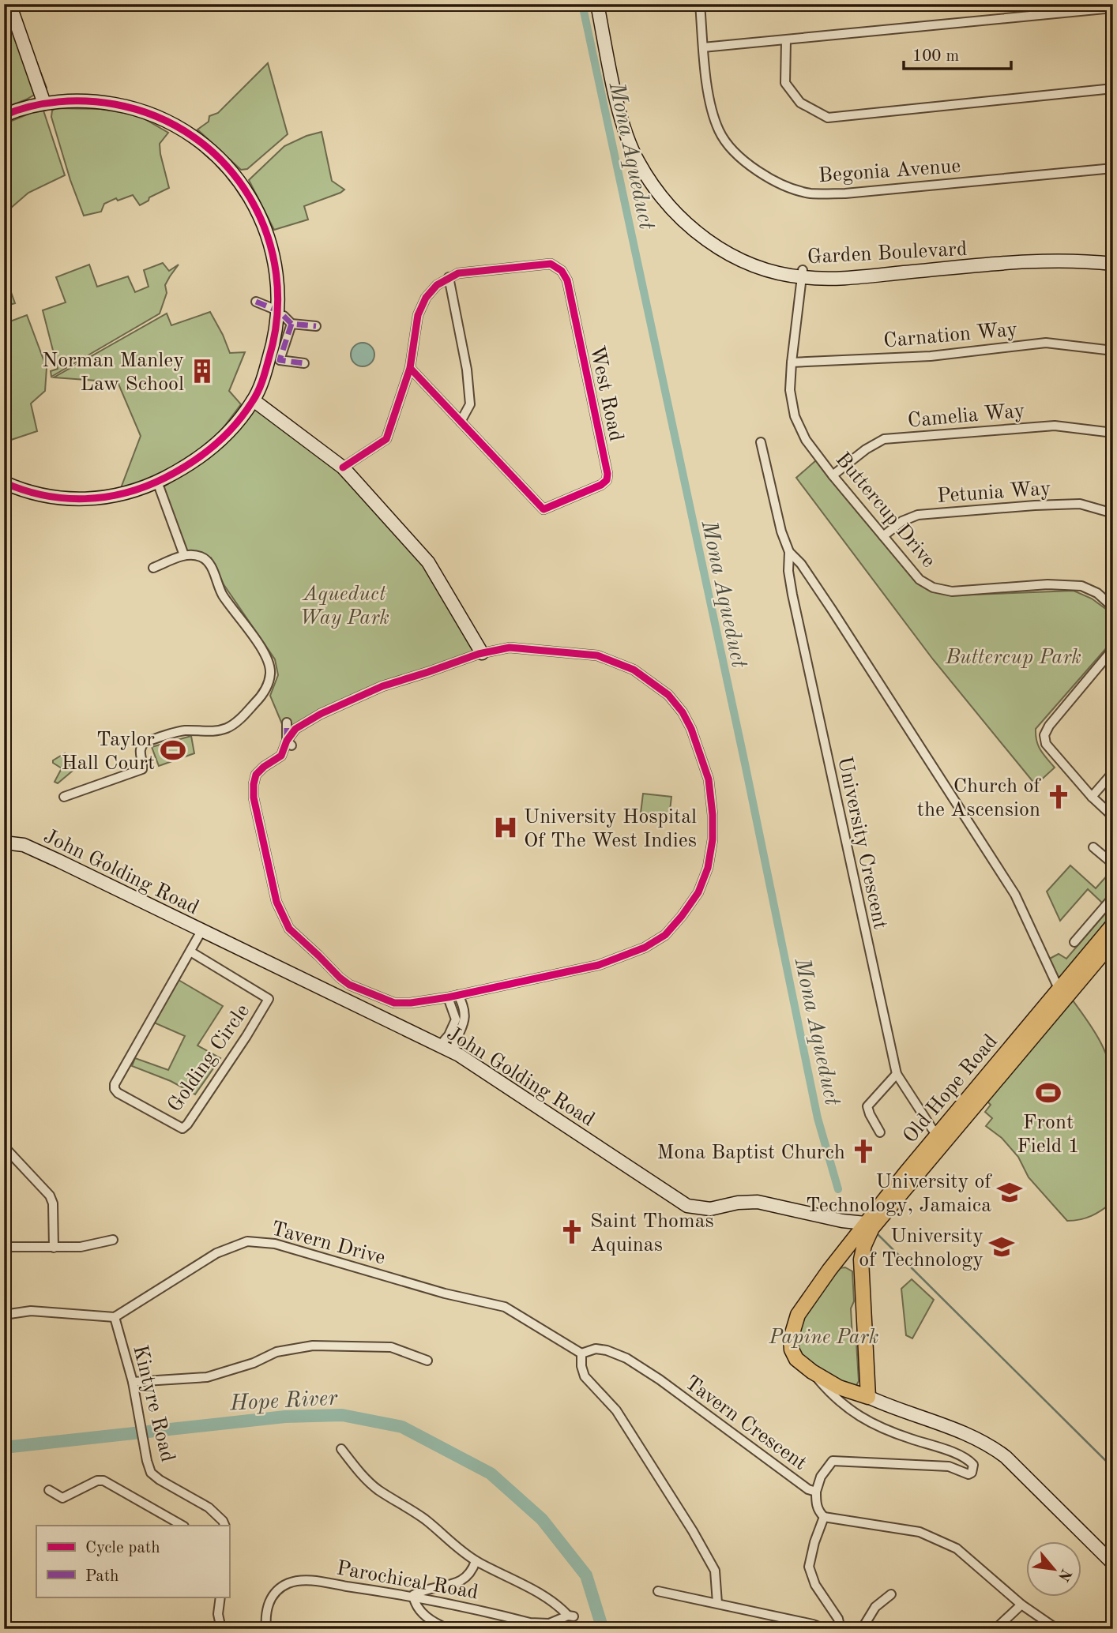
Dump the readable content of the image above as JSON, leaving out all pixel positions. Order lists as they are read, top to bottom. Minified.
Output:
{"streets":{"main road":["Old Hope Road"],"street":["Begonia Avenue","Garden Boulevard","Carnation Way","West Road","Camelia Way","Petunia Way","Buttercup Drive","University Crescent","John Golding Road","Golding Circle","Tavern Drive","Kintyre Road","Tavern Crescent","Parochical Road"]},"crossings":[["Garden Boulevard","Buttercup Drive"],["Carnation Way","Buttercup Drive"],["Camelia Way","Buttercup Drive"],["Petunia Way","Buttercup Drive"],["University Crescent","Old Hope Road"],["John Golding Road","Golding Circle"],["John Golding Road","Old Hope Road"],["Old Hope Road","Tavern Crescent"],["Tavern Drive","Kintyre Road"],["Tavern Drive","Tavern Crescent"]],"water":["Mona Aqueduct","Hope River"],"parks":["Aqueduct Way Park","Buttercup Park","Papine Park"],"places":{"building":["Norman Manley Law School"],"sports":["Taylor Hall Court","Front Field 1"],"church":["Church of the Ascension","Mona Baptist Church","Saint Thomas Aquinas"],"hospital":["University Hospital Of The West Indies"],"school or university":["University of Technology, Jamaica","University of Technology"]},"legend":["Cycle path","Path"],"scale_bar":"100 m","north":"bottom right"}
